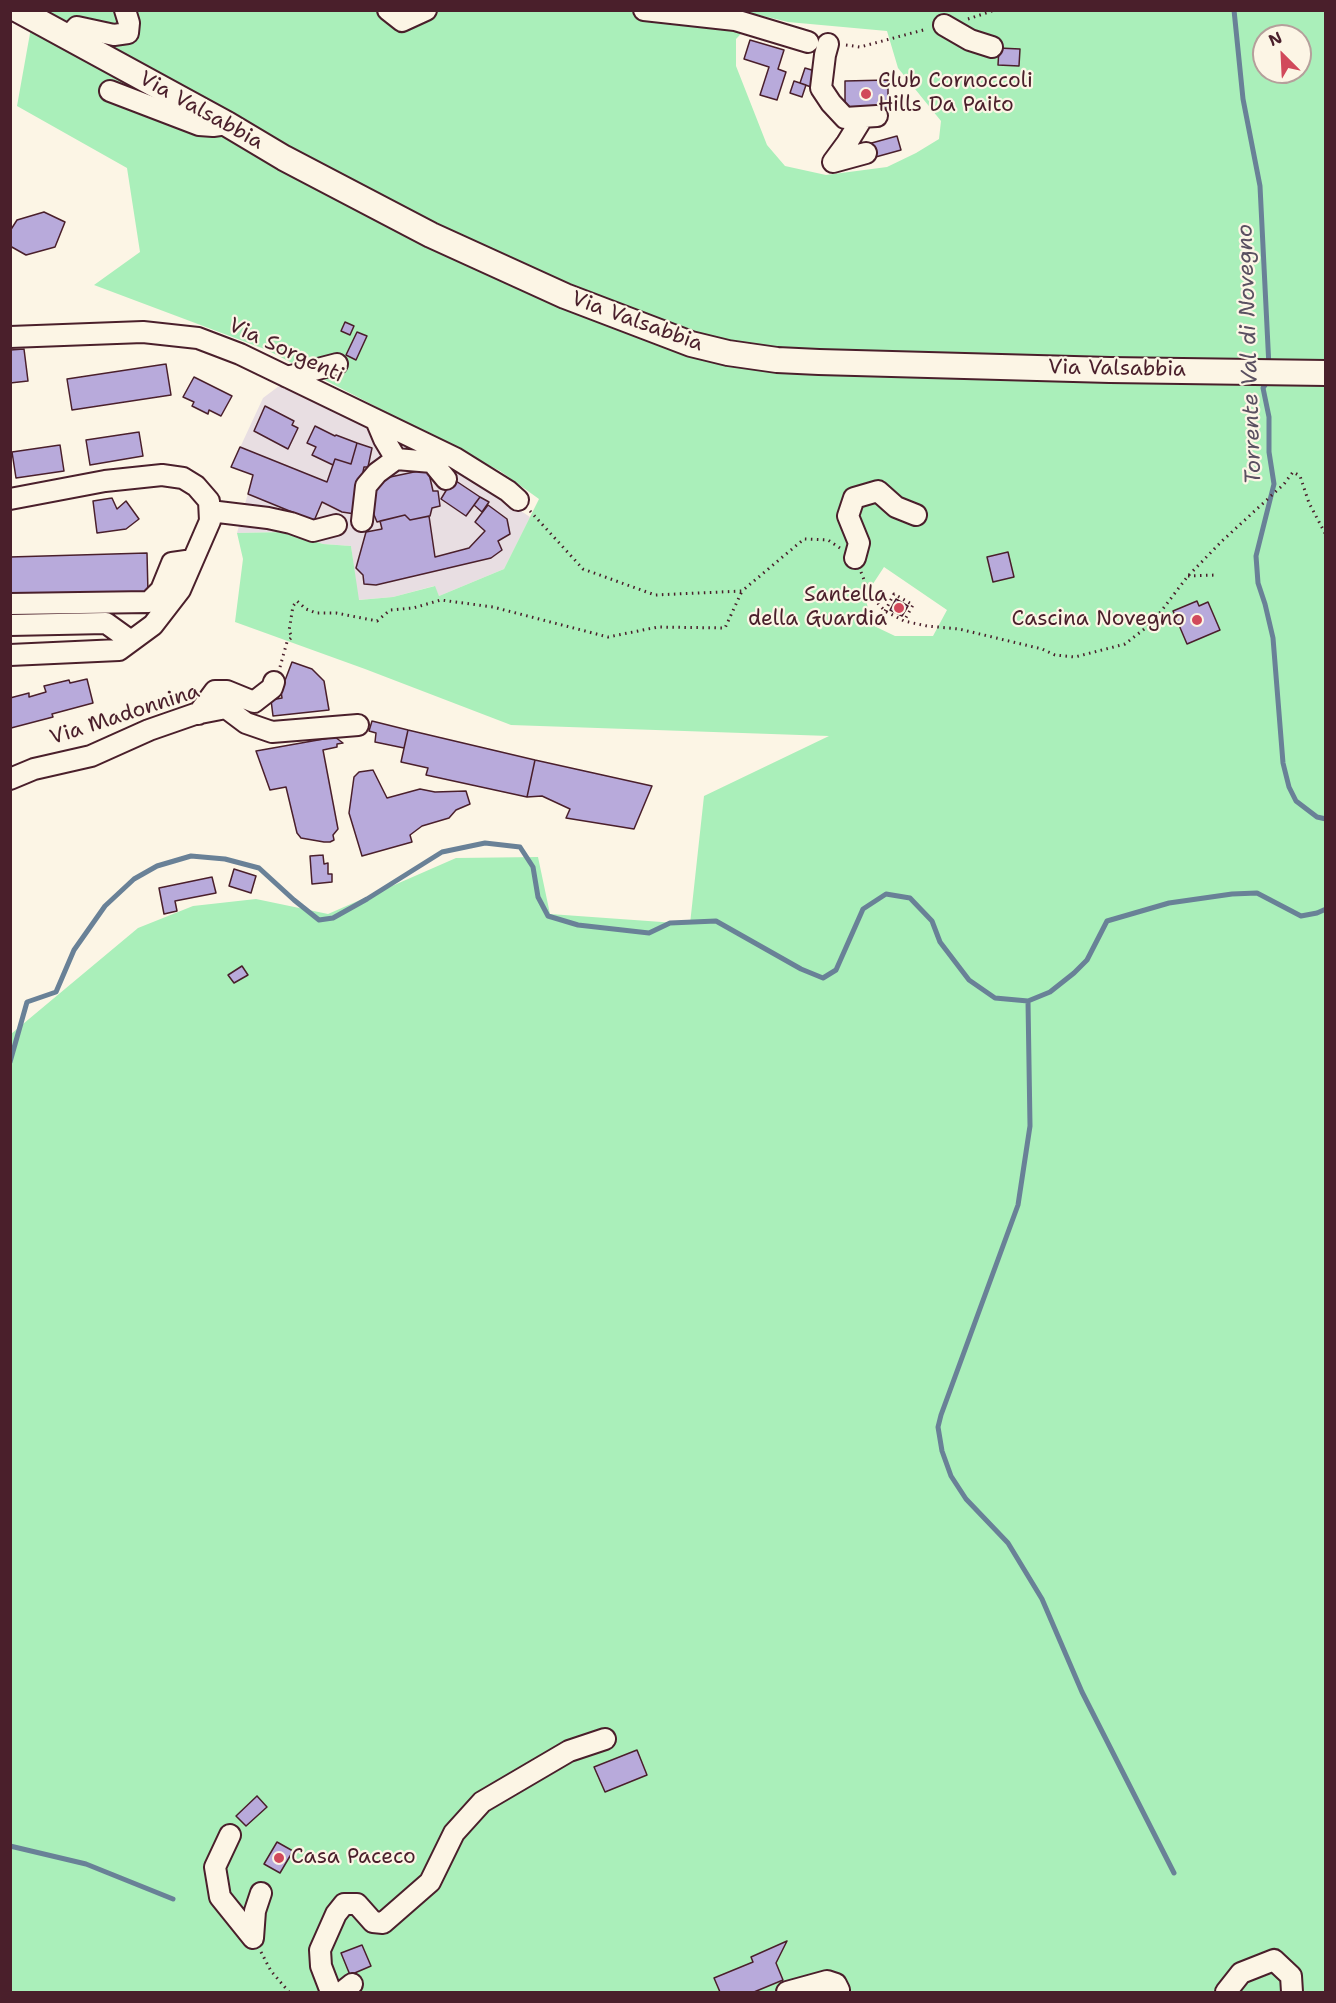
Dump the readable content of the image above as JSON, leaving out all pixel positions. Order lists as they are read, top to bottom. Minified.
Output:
{"streets":{"main road":["Via Valsabbia"],"street":["Via Sorgenti","Via Madonnina"]},"water":["Torrente Val di Novegno"],"places":["Club Cornoccoli Hills Da Paito","Santella della Guardia","Cascina Novegno","Casa Paceco"],"north":"top left"}
